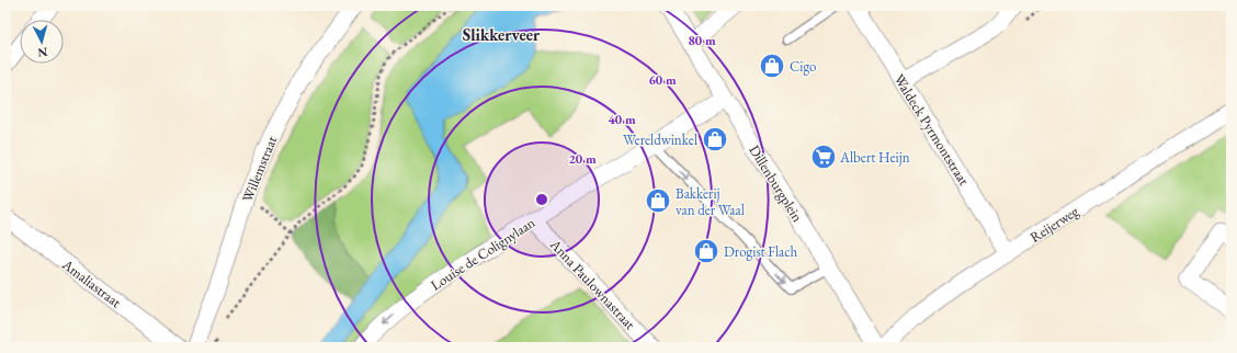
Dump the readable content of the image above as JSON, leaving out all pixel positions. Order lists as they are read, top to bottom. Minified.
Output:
{"streets":{"street":["Waldeck Pyrmontstraat","Willemstraat","Dillenburgplein","Reijerweg","Louise de Colignylaan","Amaliastraat","Anna Paulownastraat"]},"crossings":[["Waldeck Pyrmontstraat","Reijerweg"],["Dillenburgplein","Louise de Colignylaan"],["Louise de Colignylaan","Anna Paulownastraat"]],"one_way":["Louise de Colignylaan"],"districts":["Slikkerveer"],"places":{"shop":["Cigo","Wereldwinkel","Bakkerij van der Waal","Drogist Flach"],"supermarket":["Albert Heijn"]},"north":"bottom","rings":["80 m","60 m","40 m","20 m"]}
